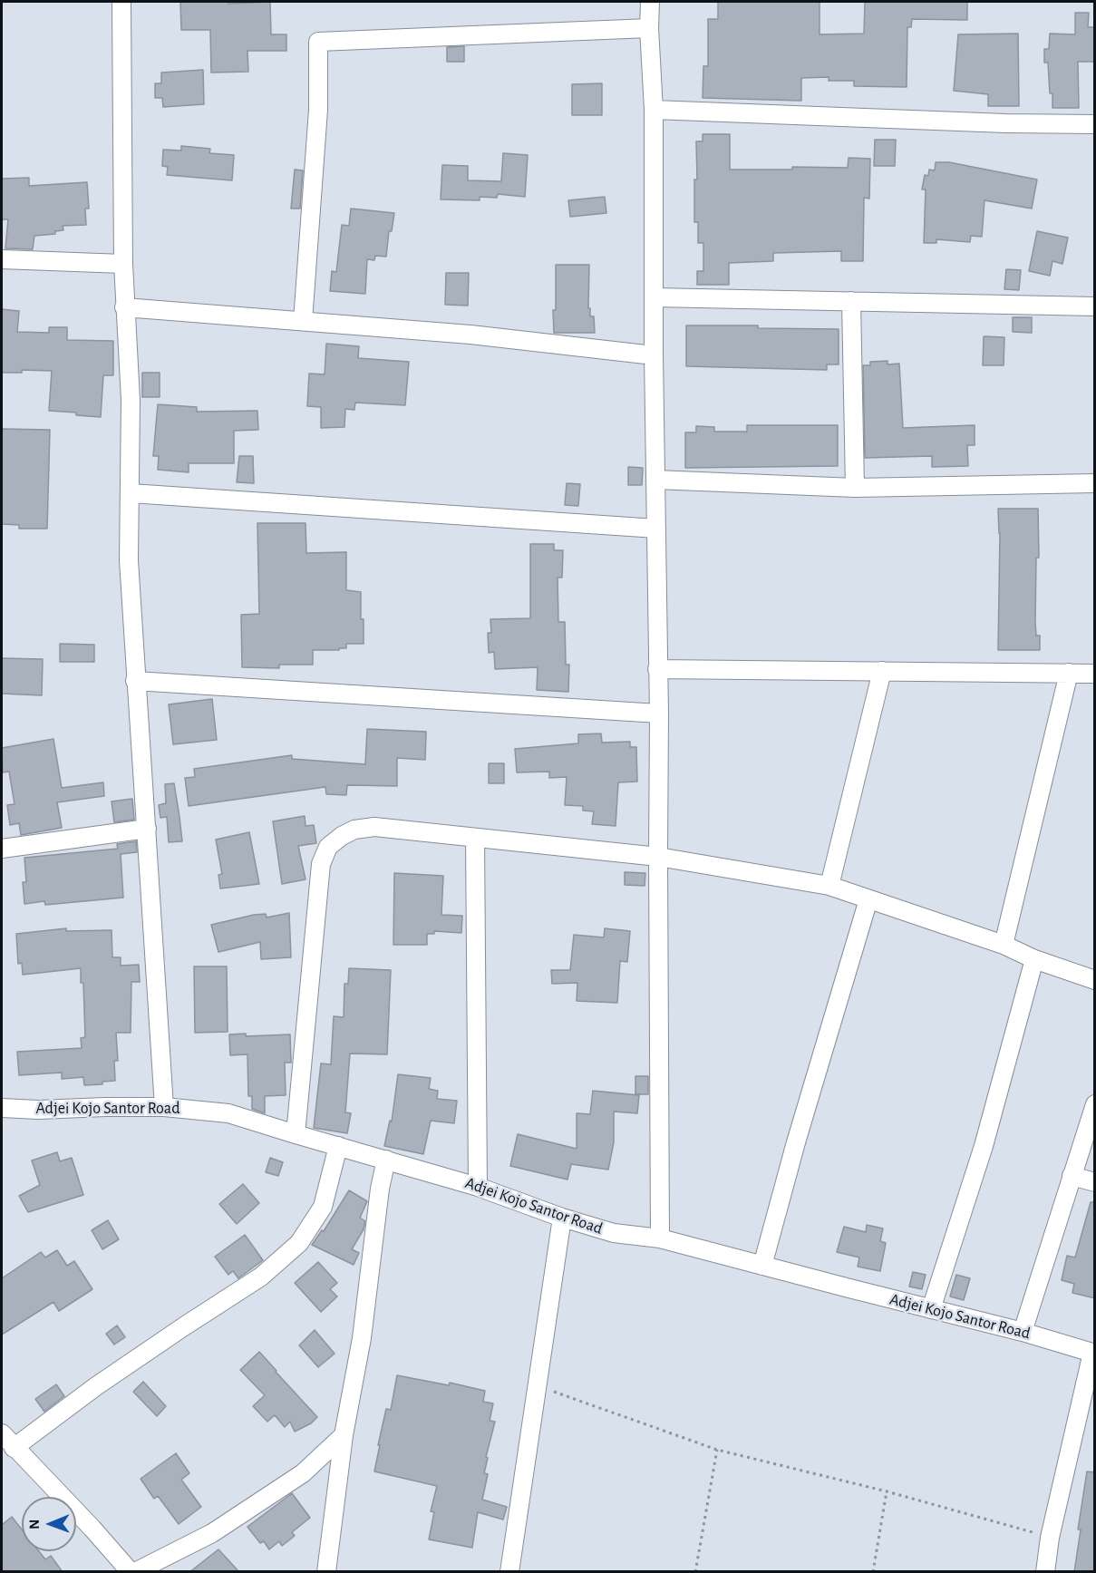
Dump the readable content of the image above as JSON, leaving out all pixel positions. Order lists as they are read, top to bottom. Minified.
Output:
{"streets":{"street":["Adjei Kojo Santor Road"]},"north":"left"}
